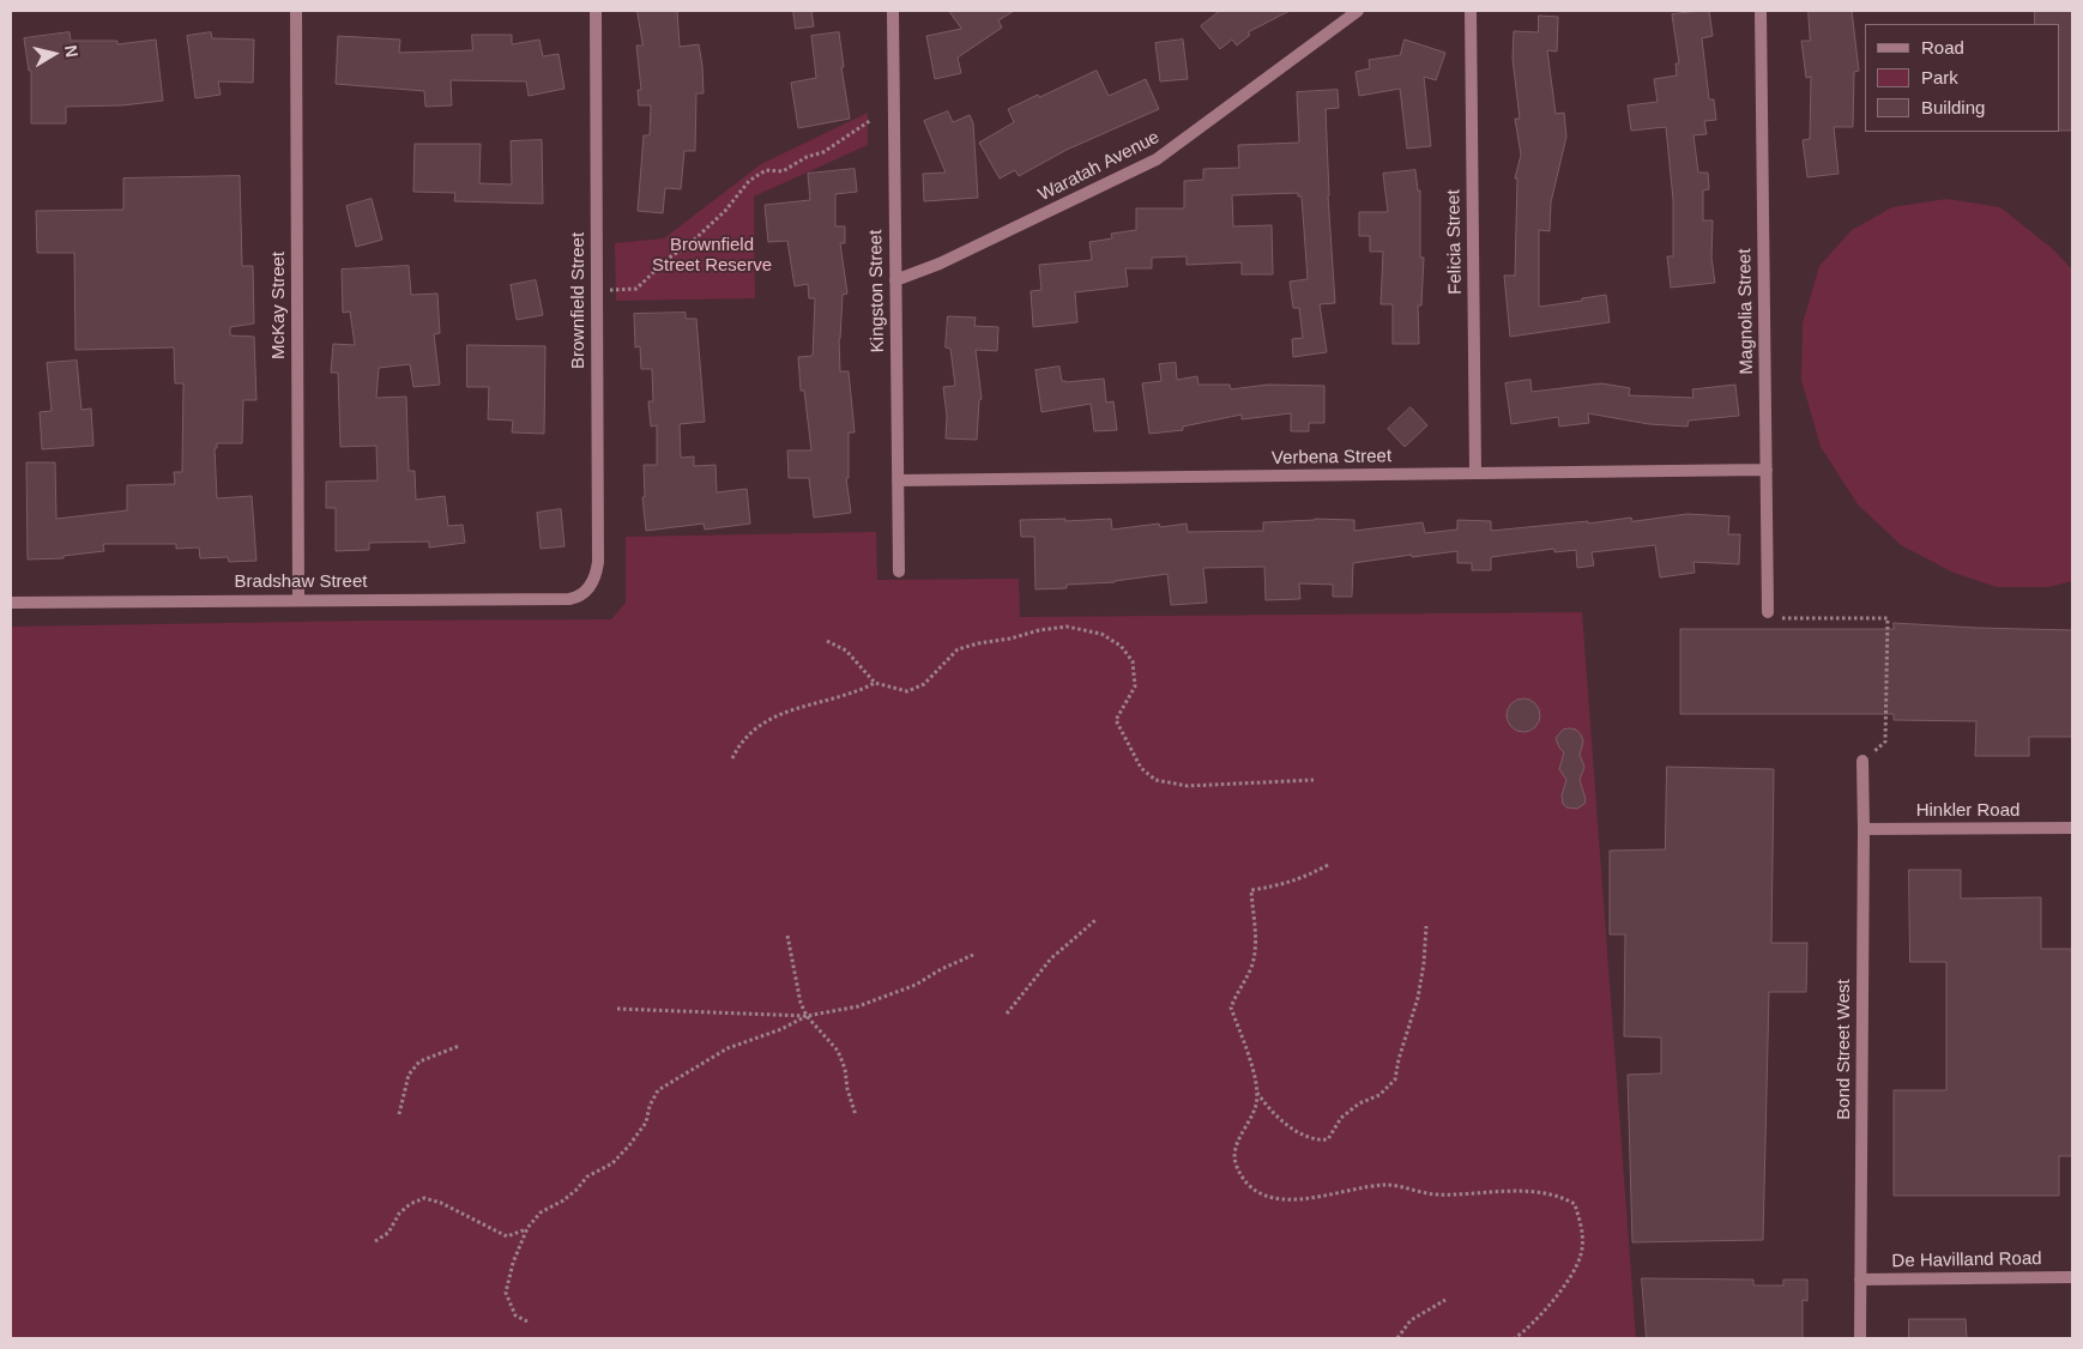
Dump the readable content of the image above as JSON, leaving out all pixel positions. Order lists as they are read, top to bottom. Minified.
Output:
{"streets":{"street":["Waratah Avenue","Felicia Street","Kingston Street","Brownfield Street","McKay Street","Magnolia Street","Verbena Street","Bradshaw Street","Hinkler Road","Bond Street West","De Havilland Road"]},"crossings":[["Waratah Avenue","Kingston Street"],["Felicia Street","Verbena Street"],["Kingston Street","Verbena Street"],["Brownfield Street","Bradshaw Street"],["McKay Street","Bradshaw Street"],["Magnolia Street","Verbena Street"],["Hinkler Road","Bond Street West"],["Bond Street West","De Havilland Road"]],"parks":["Brownfield Street Reserve"],"legend":["Road","Park","Building"],"north":"right"}
